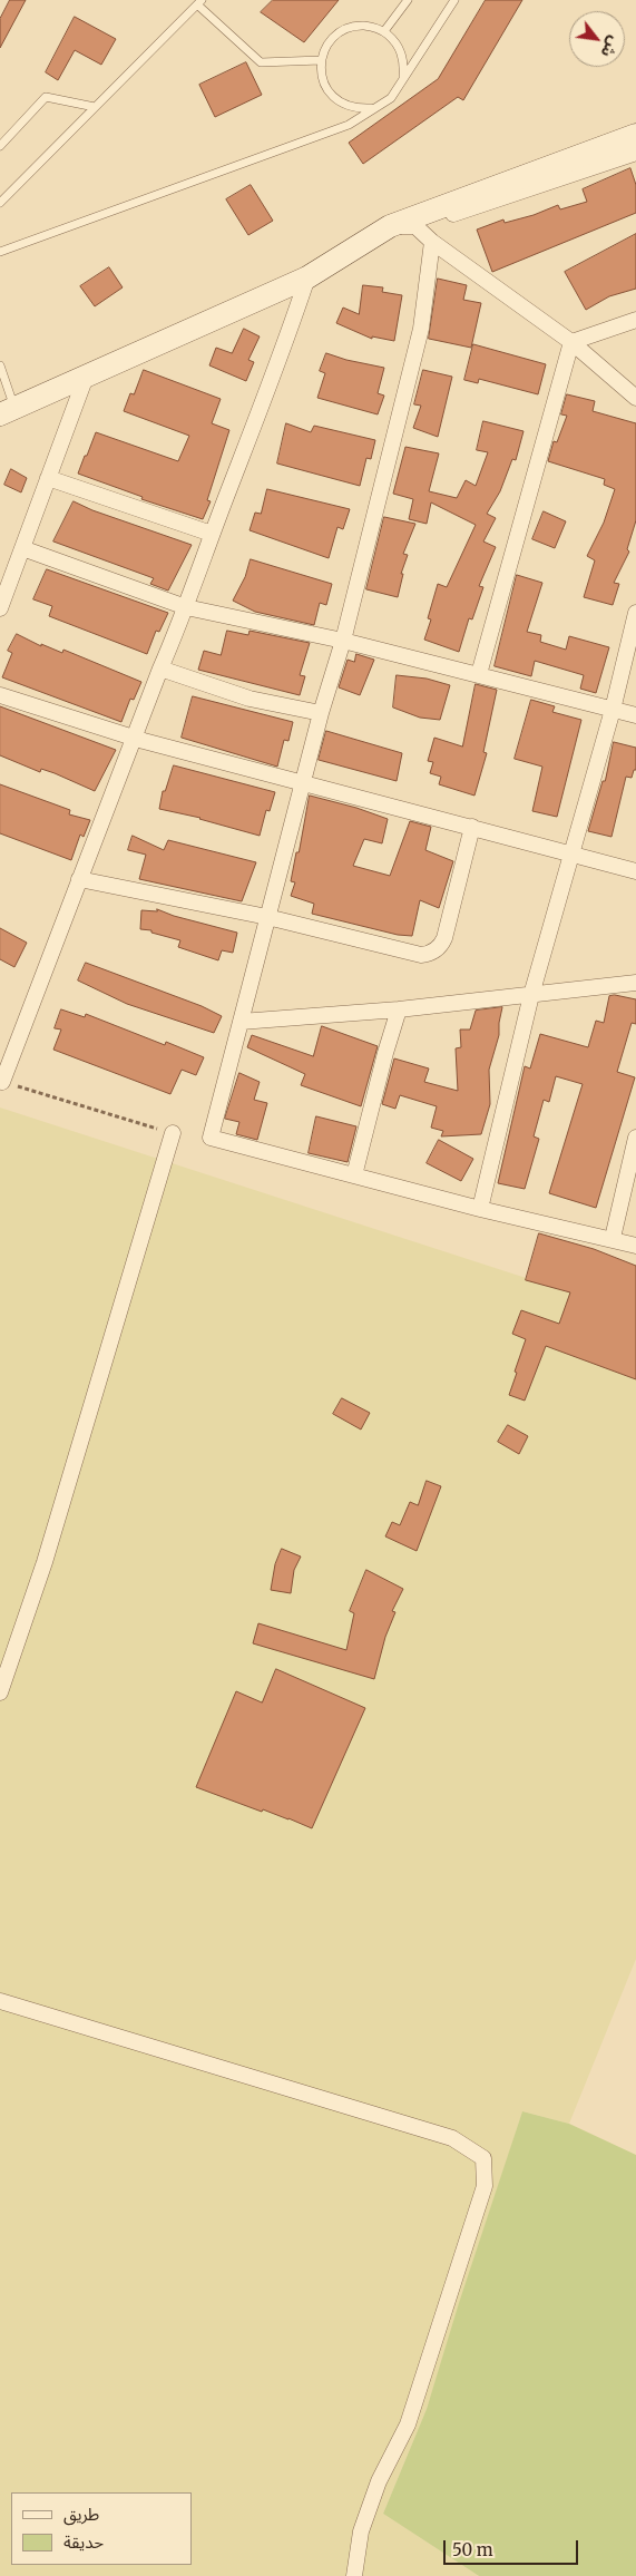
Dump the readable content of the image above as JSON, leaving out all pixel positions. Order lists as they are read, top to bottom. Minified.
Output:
{"legend":["طريق","حديقة"],"scale_bar":"50 m","north":"bottom right"}
